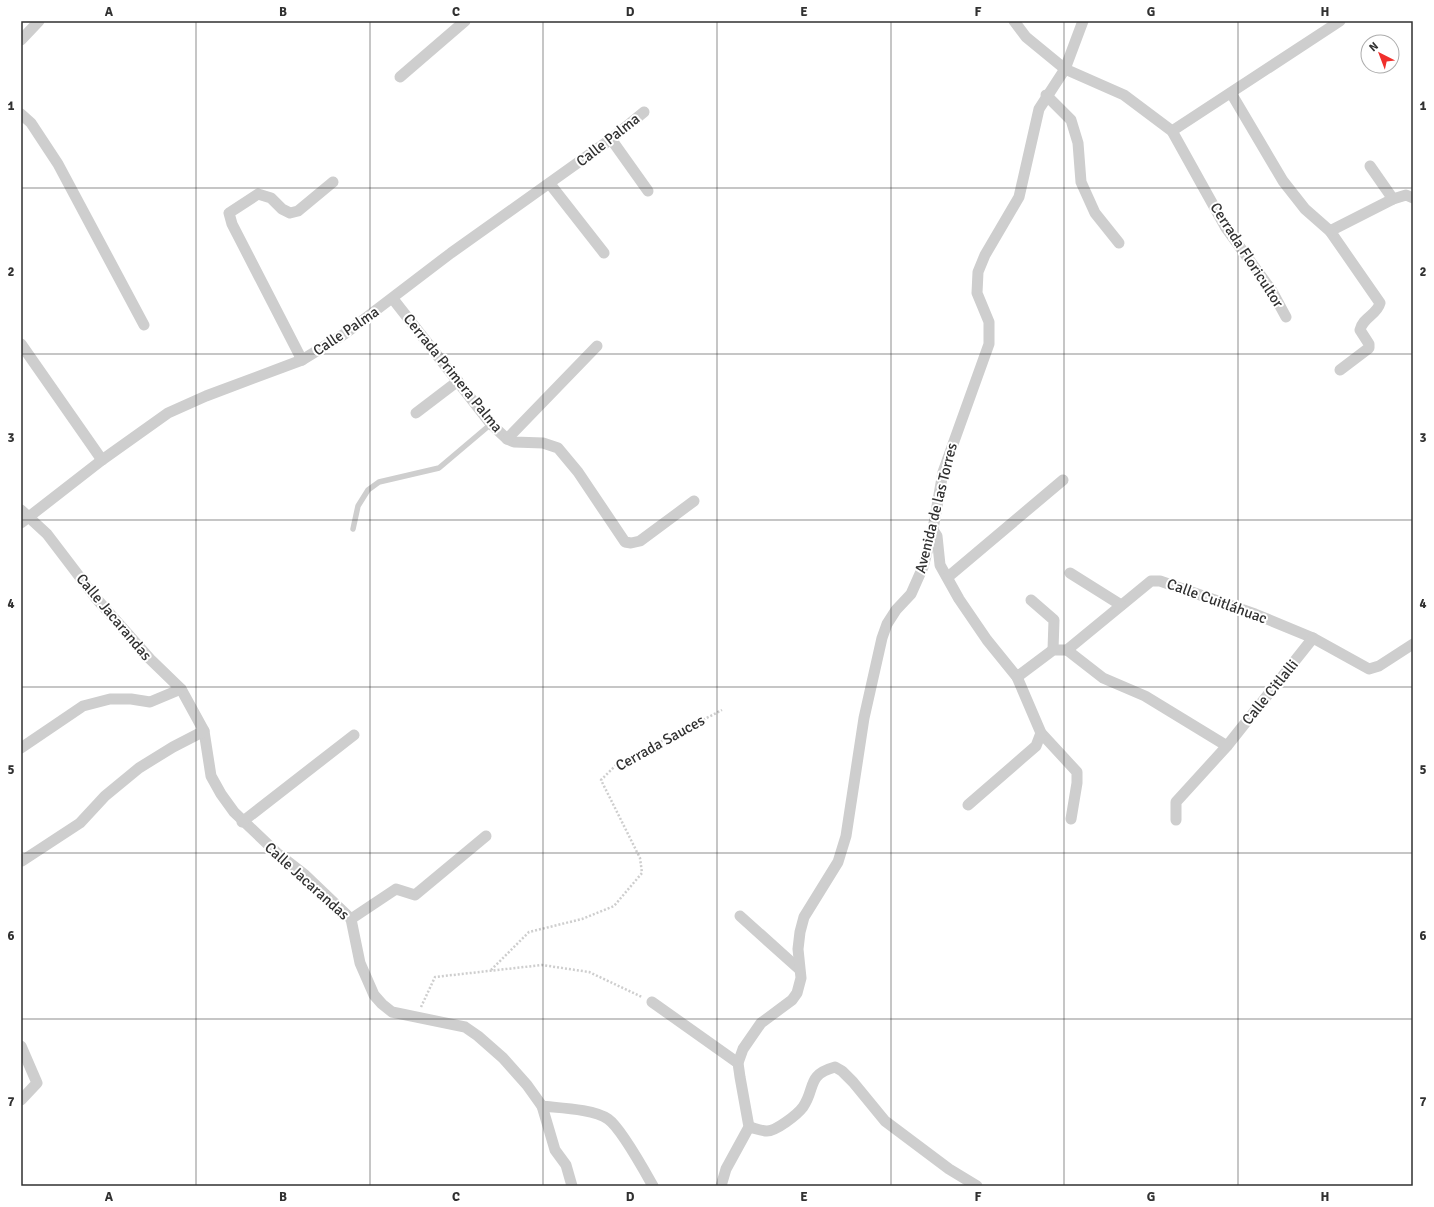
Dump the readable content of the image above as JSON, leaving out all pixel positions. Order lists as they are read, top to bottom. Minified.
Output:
{"streets":{"street":["Calle Palma","Cerrada Floricultor","Cerrada Primera Palma","Avenida de las Torres","Calle Cuitláhuac","Calle Jacarandas","Calle Citlalli"],"path":["Cerrada Sauces"]},"crossings":[["Calle Palma","Cerrada Primera Palma"],["Calle Palma","Calle Jacarandas"],["Calle Cuitláhuac","Calle Citlalli"]],"north":"top left","grid":{"columns":["A","B","C","D","E","F","G","H"],"rows":["1","2","3","4","5","6","7"]}}
